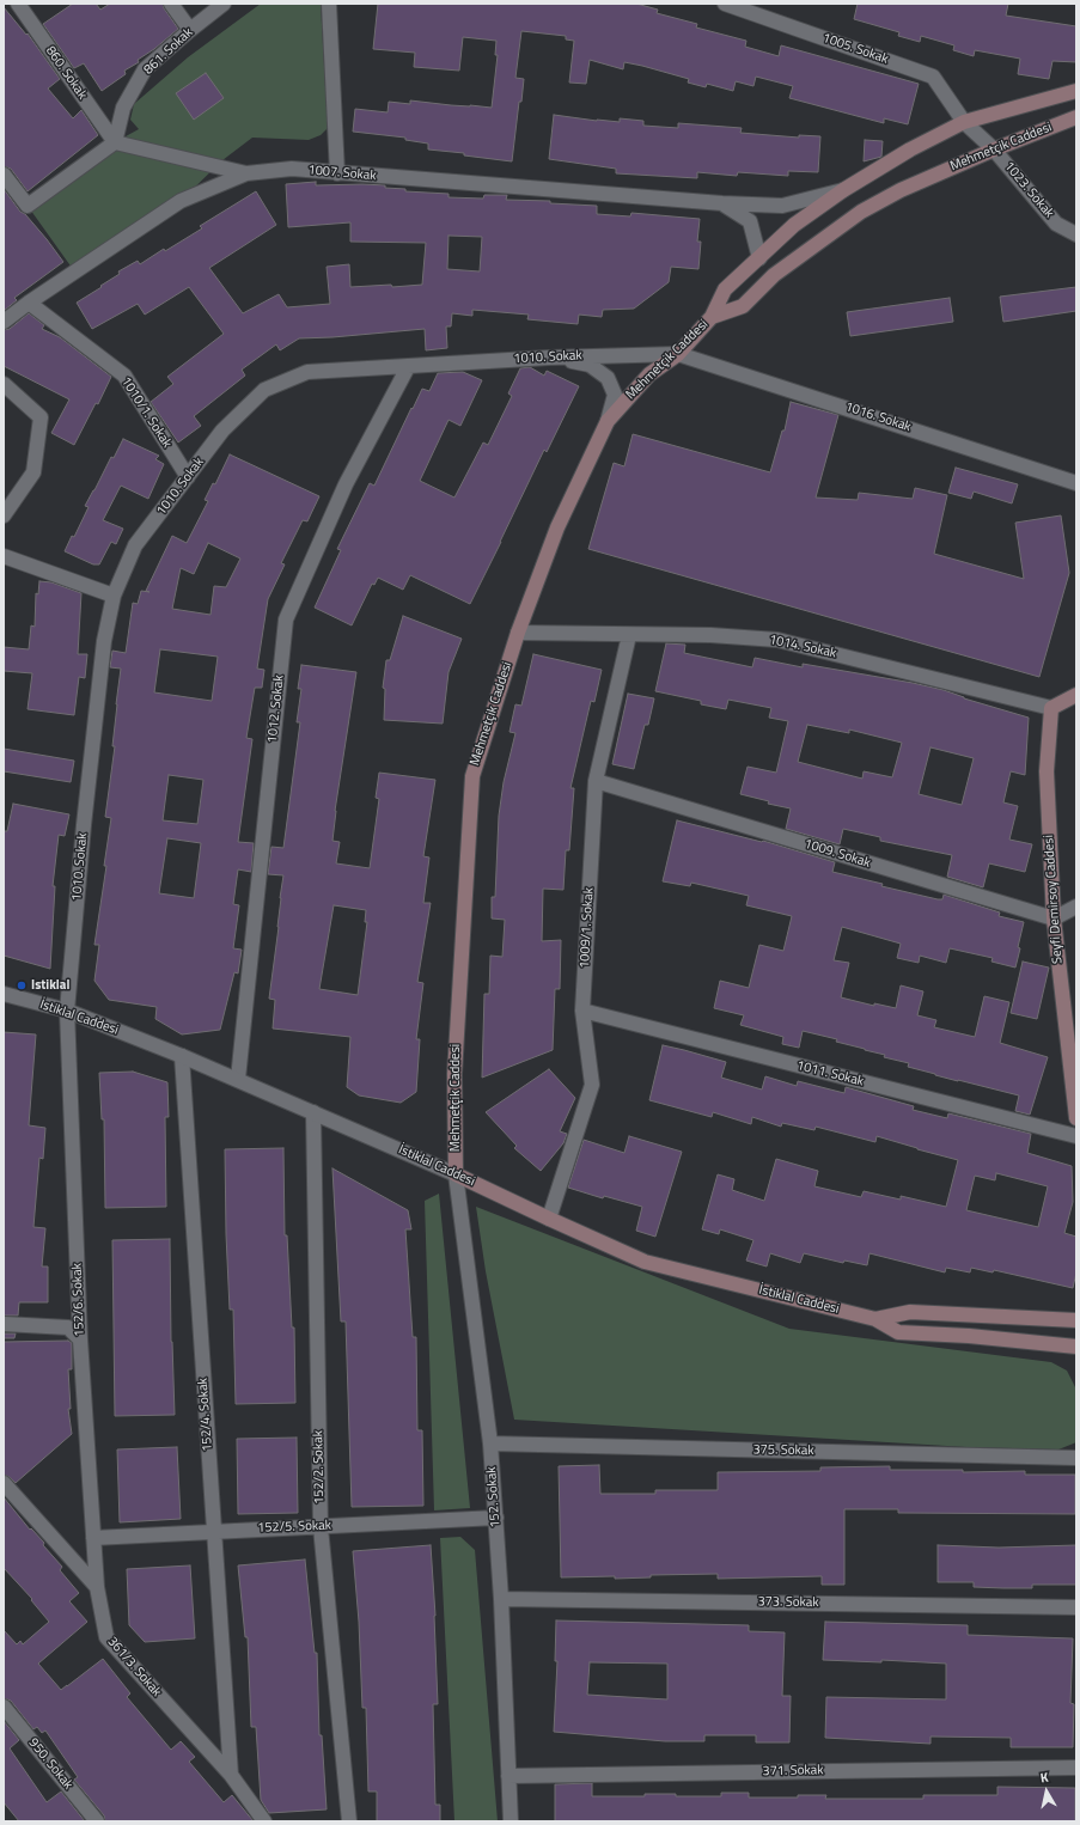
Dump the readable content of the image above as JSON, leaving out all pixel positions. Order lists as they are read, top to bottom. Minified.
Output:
{"streets":{"main road":["Mehmetçik Caddesi","Seyfi Demirsoy Caddesi","İstiklal Caddesi"],"street":["1005. Sokak","861. Sokak","860. Sokak","1007. Sokak","1023. Sokak","1010. Sokak","1010/1. Sokak","1016. Sokak","1014. Sokak","1012. Sokak","1009. Sokak","1009/1. Sokak","1011. Sokak","152/6. Sokak","152/4. Sokak","375. Sokak","152/2. Sokak","152. Sokak","152/5. Sokak","373. Sokak","361/3. Sokak","950. Sokak","371. Sokak"]},"crossings":[["1005. Sokak","Mehmetçik Caddesi"],["1005. Sokak","1023. Sokak"],["861. Sokak","860. Sokak"],["Mehmetçik Caddesi","1007. Sokak"],["Mehmetçik Caddesi","1023. Sokak"],["Mehmetçik Caddesi","1010. Sokak"],["Mehmetçik Caddesi","1016. Sokak"],["Mehmetçik Caddesi","1014. Sokak"],["Mehmetçik Caddesi","İstiklal Caddesi"],["Mehmetçik Caddesi","152. Sokak"],["1007. Sokak","1010/1. Sokak"],["1010. Sokak","1010/1. Sokak"],["1010. Sokak","1016. Sokak"],["1010. Sokak","1012. Sokak"],["1010. Sokak","İstiklal Caddesi"],["1010. Sokak","152/6. Sokak"],["1014. Sokak","Seyfi Demirsoy Caddesi"],["1014. Sokak","1009/1. Sokak"],["1012. Sokak","İstiklal Caddesi"],["1009. Sokak","Seyfi Demirsoy Caddesi"],["1009. Sokak","1009/1. Sokak"],["1009/1. Sokak","İstiklal Caddesi"],["1009/1. Sokak","1011. Sokak"],["İstiklal Caddesi","152/6. Sokak"],["İstiklal Caddesi","152/4. Sokak"],["İstiklal Caddesi","152/2. Sokak"],["İstiklal Caddesi","152. Sokak"],["152/6. Sokak","152/5. Sokak"],["152/6. Sokak","361/3. Sokak"],["152/4. Sokak","152/5. Sokak"],["152/4. Sokak","361/3. Sokak"],["375. Sokak","152. Sokak"],["152/2. Sokak","152/5. Sokak"],["152. Sokak","152/5. Sokak"],["152. Sokak","373. Sokak"],["152. Sokak","371. Sokak"]],"places":["Istiklal"],"north":"top"}
